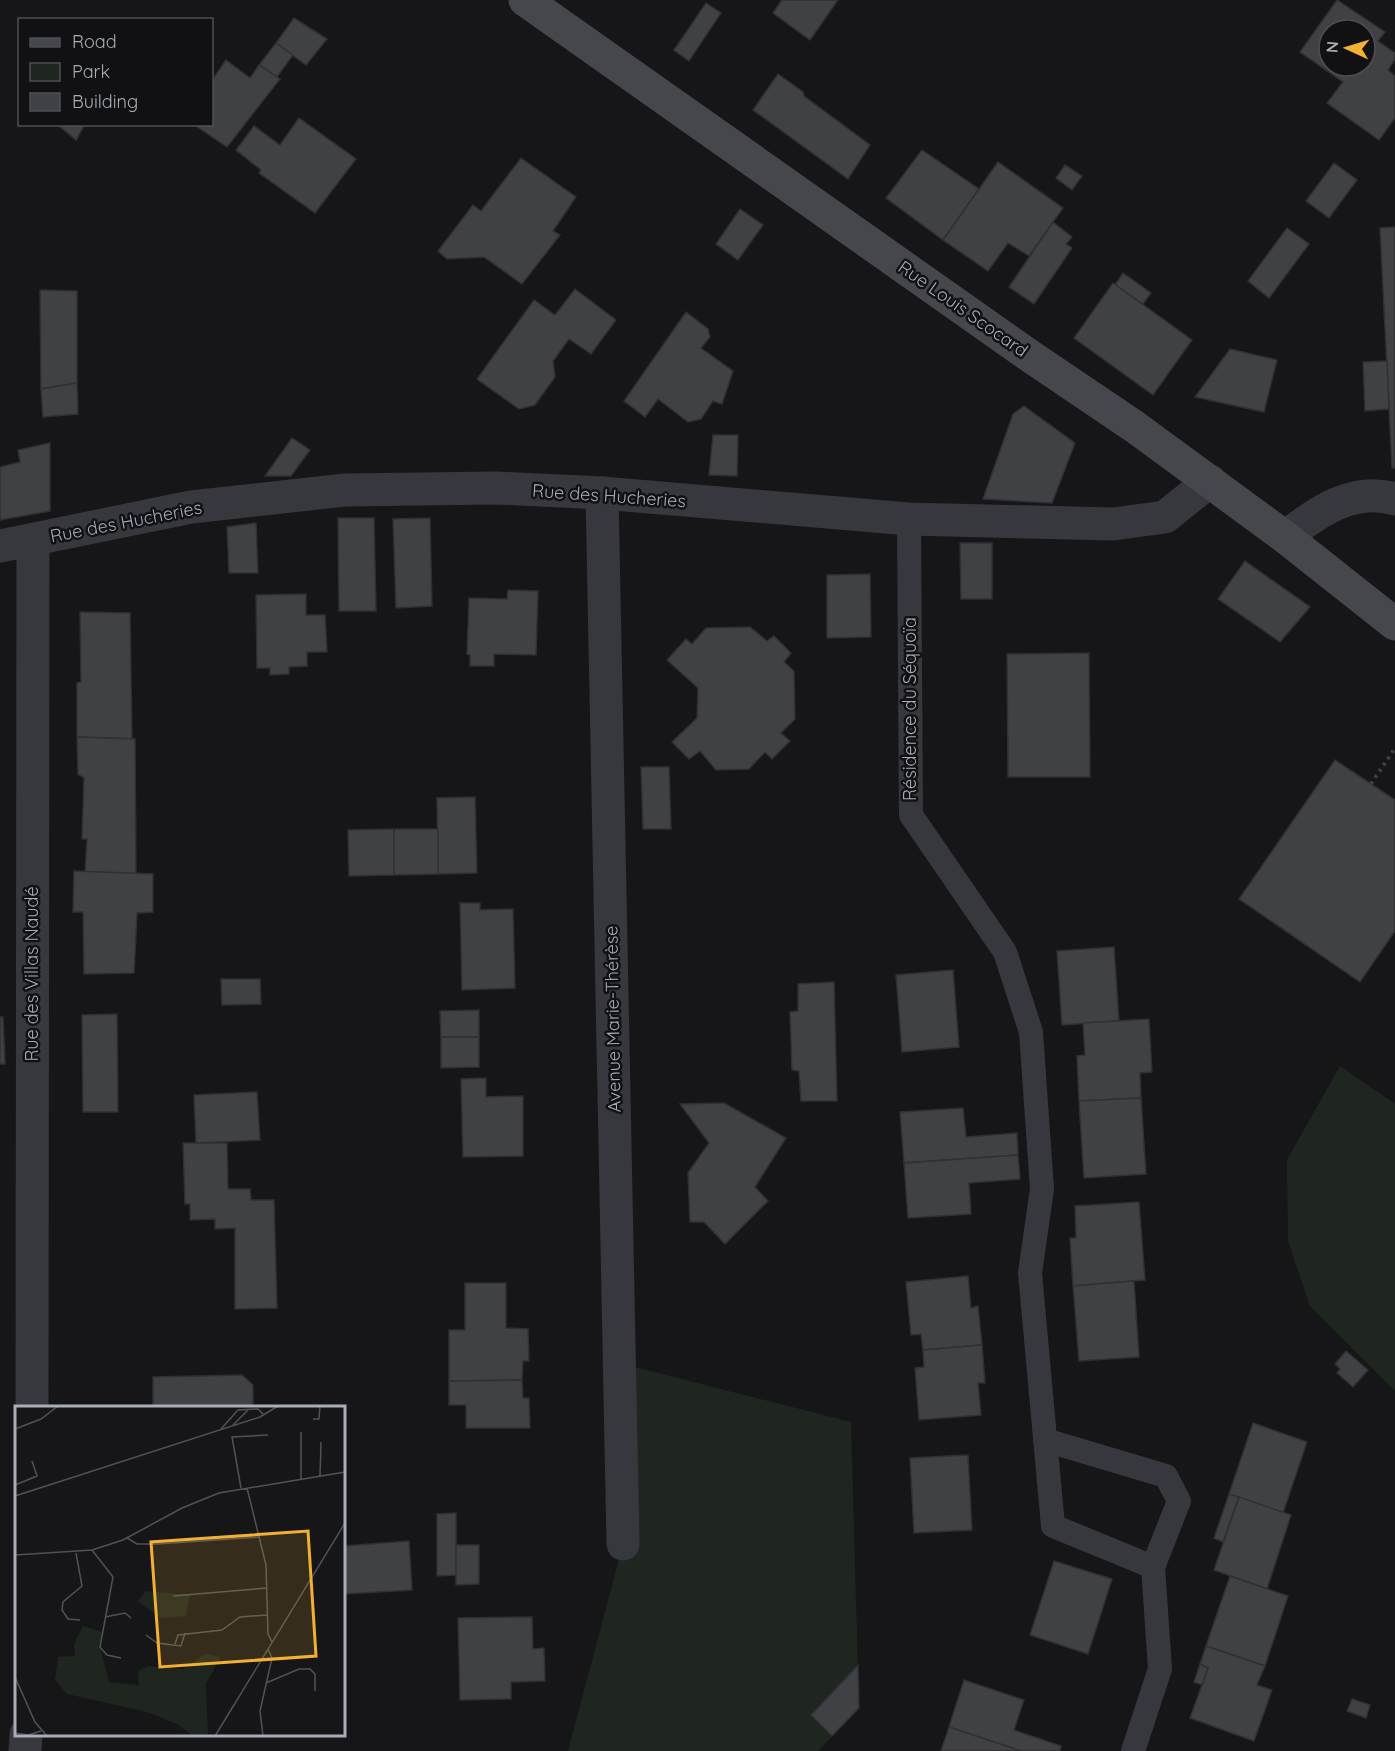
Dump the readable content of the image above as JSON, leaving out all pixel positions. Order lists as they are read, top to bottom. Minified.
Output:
{"streets":{"main road":["Rue Louis Scocard"],"street":["Rue des Hucheries","Rue des Villas Naudé","Avenue Marie-Thérèse"],"lane":["Résidence du Séquoïa"]},"crossings":[["Rue Louis Scocard","Rue des Hucheries"],["Rue des Hucheries","Résidence du Séquoïa"],["Rue des Hucheries","Rue des Villas Naudé"],["Rue des Hucheries","Avenue Marie-Thérèse"]],"legend":["Road","Park","Building"],"north":"left"}
